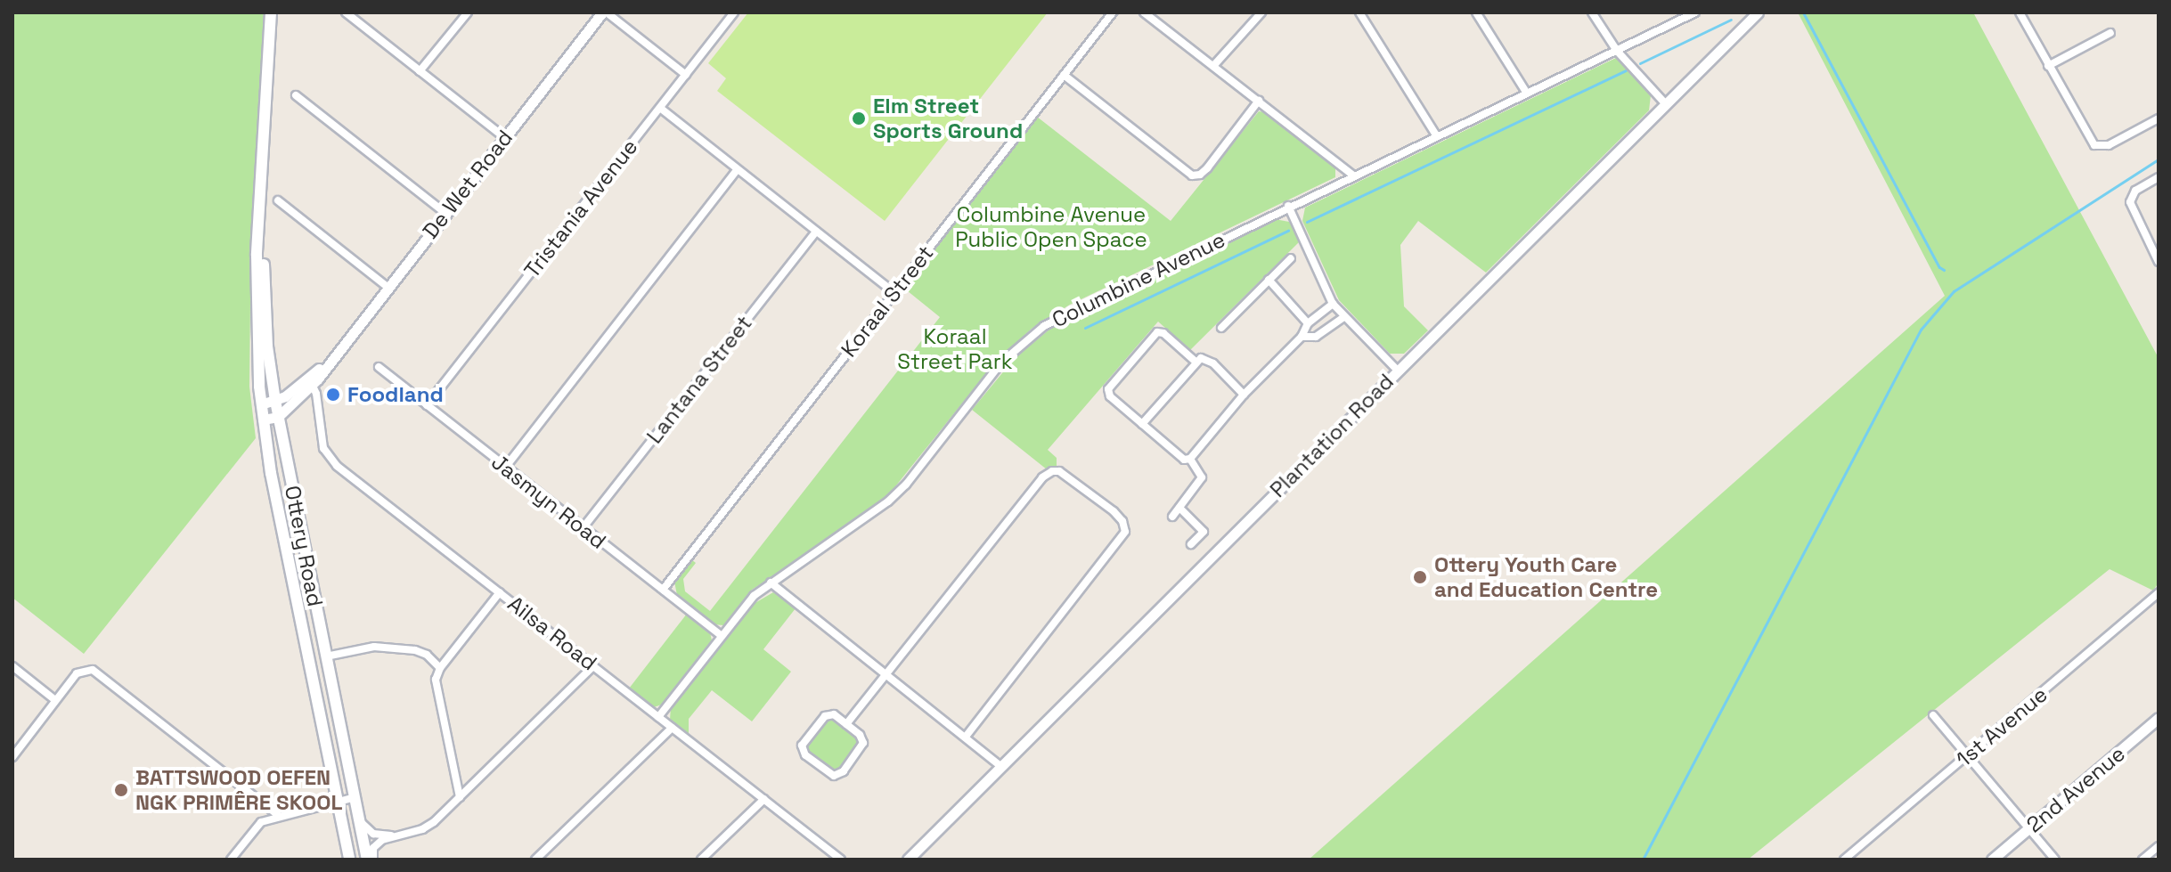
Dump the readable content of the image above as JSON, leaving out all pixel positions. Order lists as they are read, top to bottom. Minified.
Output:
{"streets":{"main road":["Ottery Road"],"street":["De Wet Road","Tristania Avenue","Columbine Avenue","Koraal Street","Lantana Street","Plantation Road","Jasmyn Road","Ailsa Road","1st Avenue","2nd Avenue"]},"crossings":[["De Wet Road","Ottery Road"],["De Wet Road","Ailsa Road"],["Tristania Avenue","Jasmyn Road"],["Columbine Avenue","Jasmyn Road"],["Columbine Avenue","Ailsa Road"],["Koraal Street","Jasmyn Road"],["Lantana Street","Jasmyn Road"]],"parks":["Columbine Avenue Public Open Space","Koraal Street Park"],"places":["Elm Street Sports Ground","Foodland","Ottery Youth Care and Education Centre","BATTSWOOD OEFEN NGK PRIMÊRE SKOOL"]}
